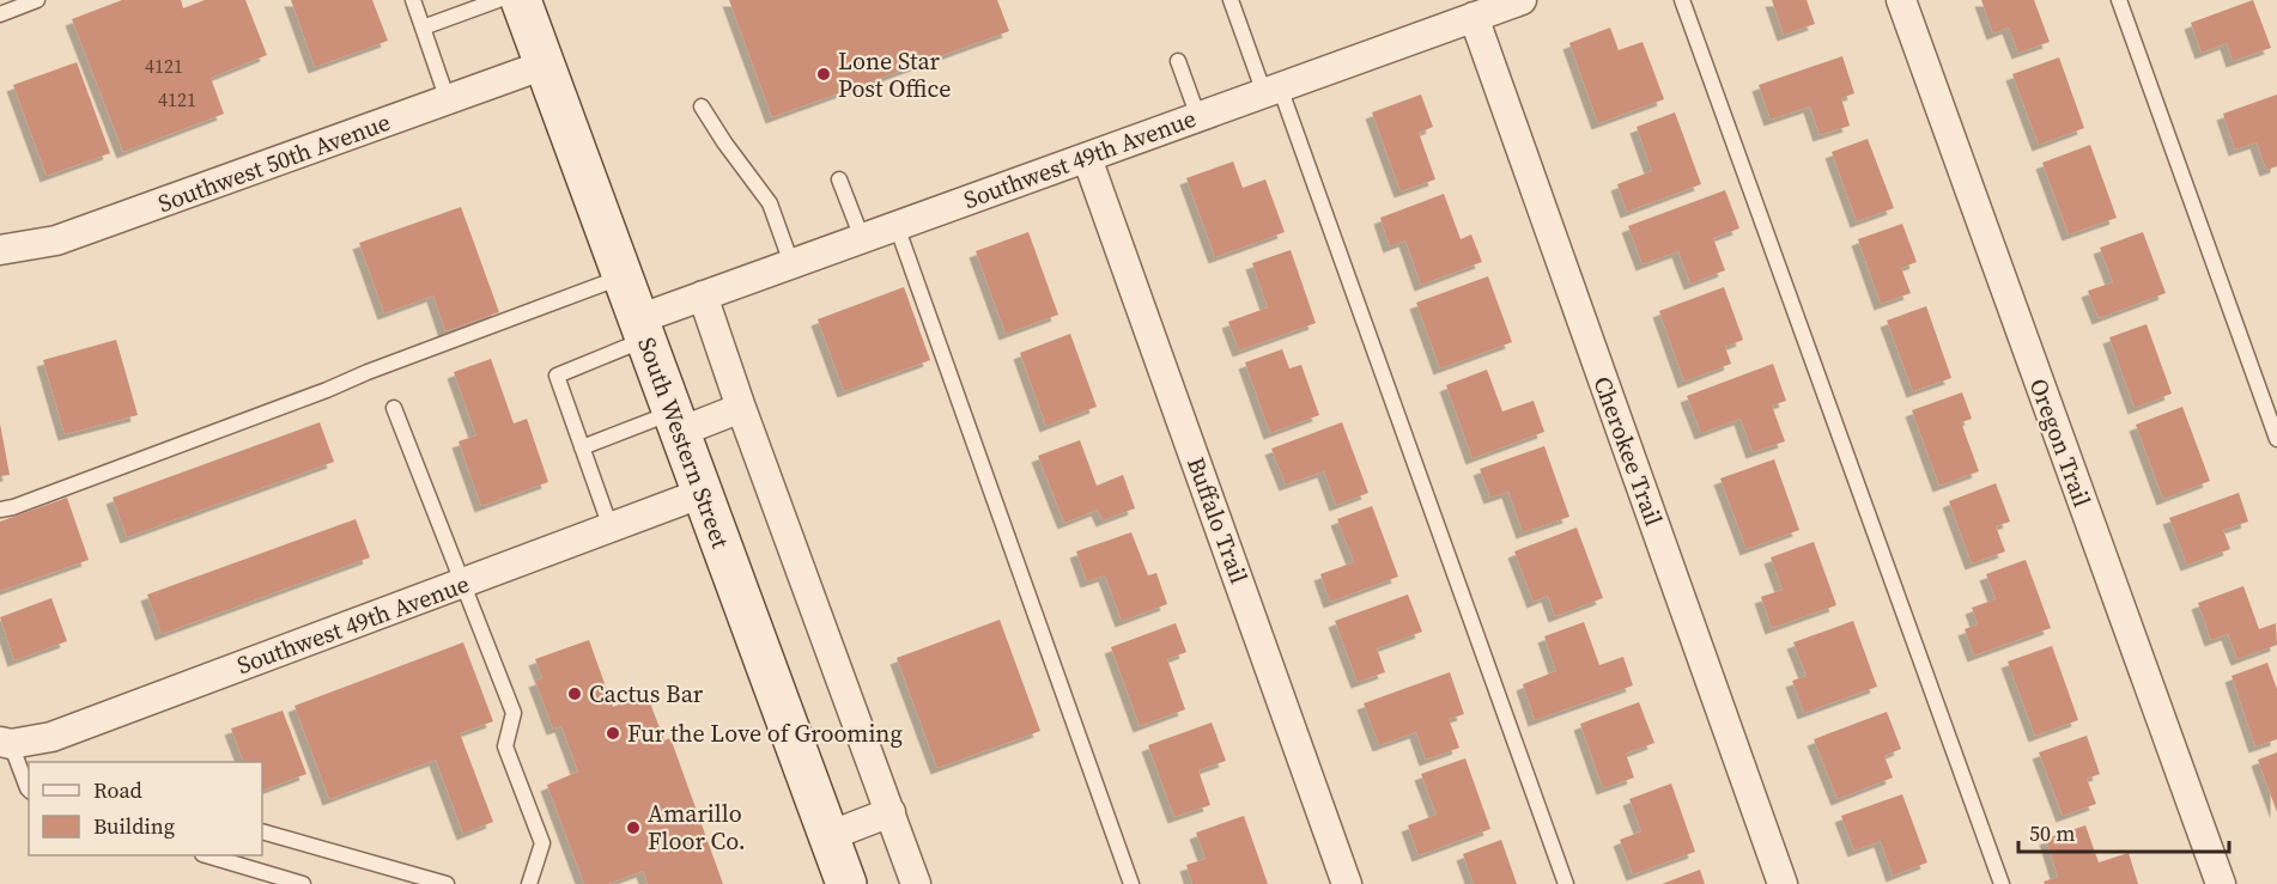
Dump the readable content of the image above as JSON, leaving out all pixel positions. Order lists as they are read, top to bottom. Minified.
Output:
{"streets":{"main road":["South Western Street"],"street":["Southwest 49th Avenue","Southwest 50th Avenue","Oregon Trail","Cherokee Trail","Buffalo Trail"]},"crossings":[["Southwest 49th Avenue","South Western Street"],["Southwest 49th Avenue","Cherokee Trail"],["Southwest 49th Avenue","Buffalo Trail"],["Southwest 50th Avenue","South Western Street"]],"places":["Lone Star Post Office","Cactus Bar","Fur the Love of Grooming","Amarillo Floor Co."],"house_numbers":["4121","4121"],"legend":["Road","Building"],"scale_bar":"50 m"}
